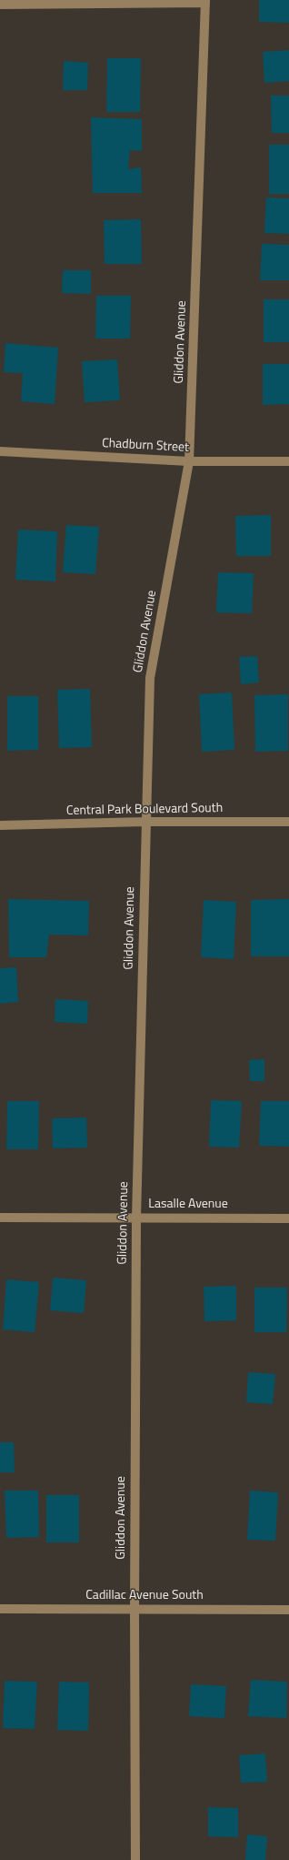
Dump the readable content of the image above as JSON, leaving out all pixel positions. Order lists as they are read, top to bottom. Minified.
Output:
{"streets":{"street":["Gliddon Avenue","Chadburn Street","Central Park Boulevard South","Lasalle Avenue","Cadillac Avenue South"]},"crossings":[["Gliddon Avenue","Chadburn Street"],["Gliddon Avenue","Central Park Boulevard South"],["Gliddon Avenue","Lasalle Avenue"],["Gliddon Avenue","Cadillac Avenue South"]]}
